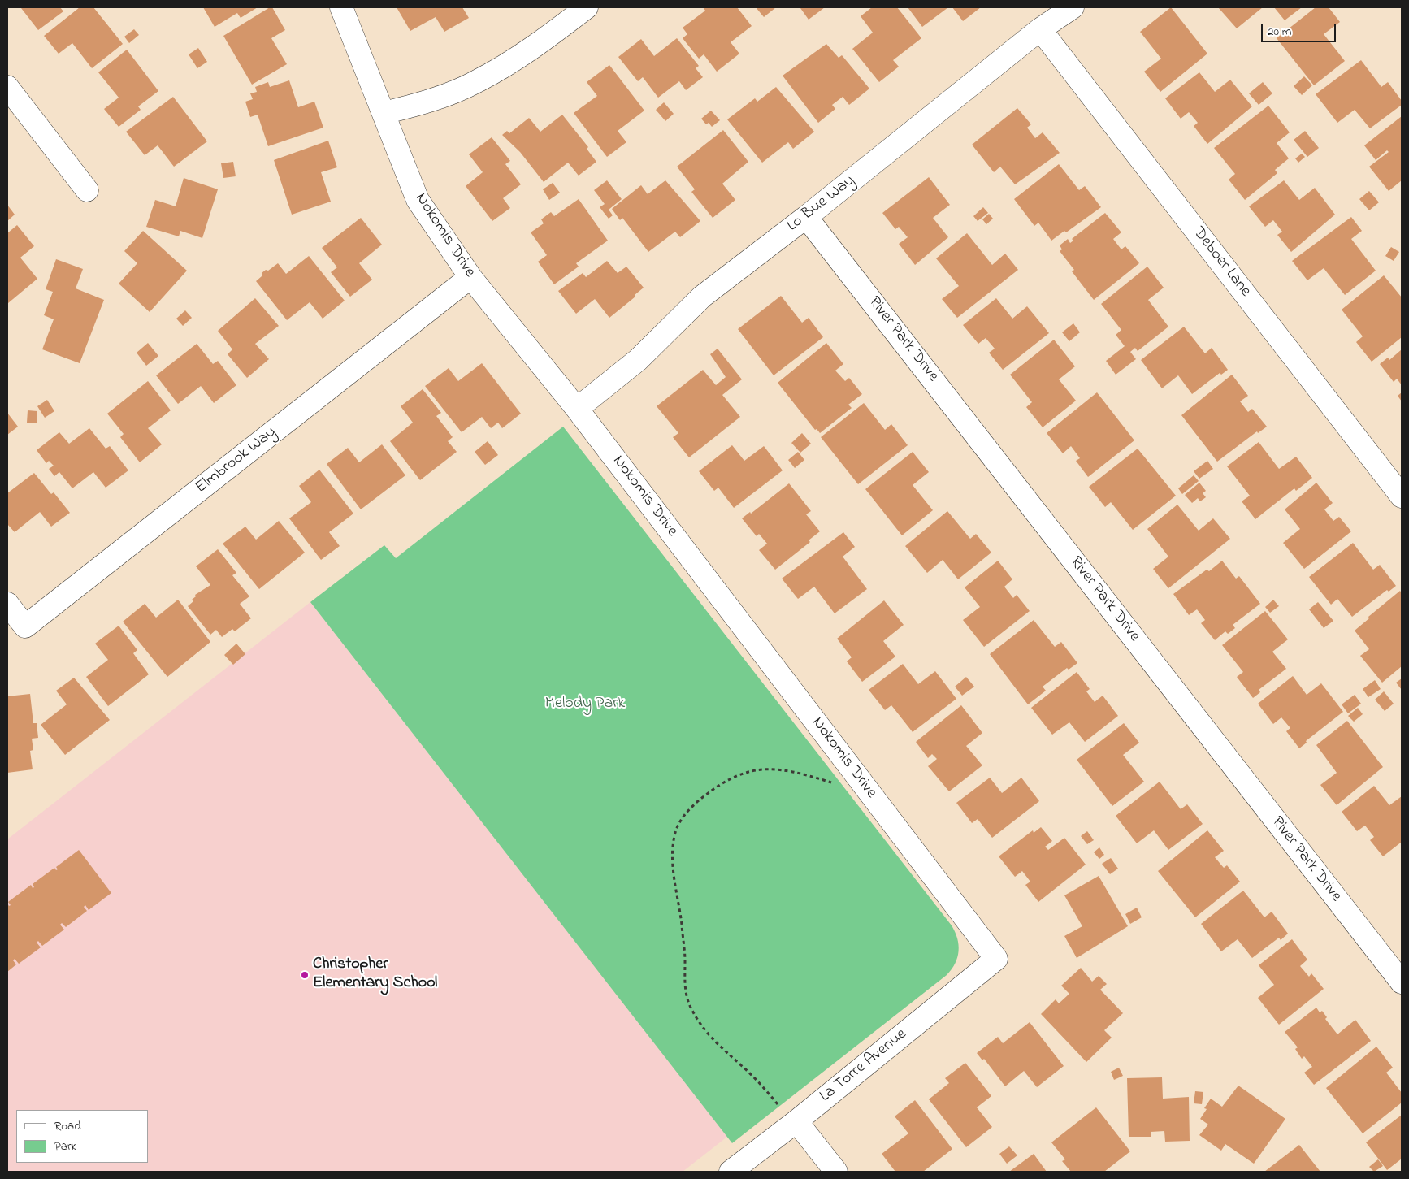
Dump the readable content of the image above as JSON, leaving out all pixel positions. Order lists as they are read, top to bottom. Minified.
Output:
{"streets":{"street":["Lo Bue Way","Nokomis Drive","Deboer Lane","River Park Drive","Elmbrook Way","La Torre Avenue"]},"crossings":[["Lo Bue Way","Nokomis Drive"],["Lo Bue Way","Deboer Lane"],["Lo Bue Way","River Park Drive"],["Nokomis Drive","Elmbrook Way"],["Nokomis Drive","La Torre Avenue"]],"parks":["Melody Park"],"places":["Christopher Elementary School"],"legend":["Road","Park"],"scale_bar":"20 m"}
